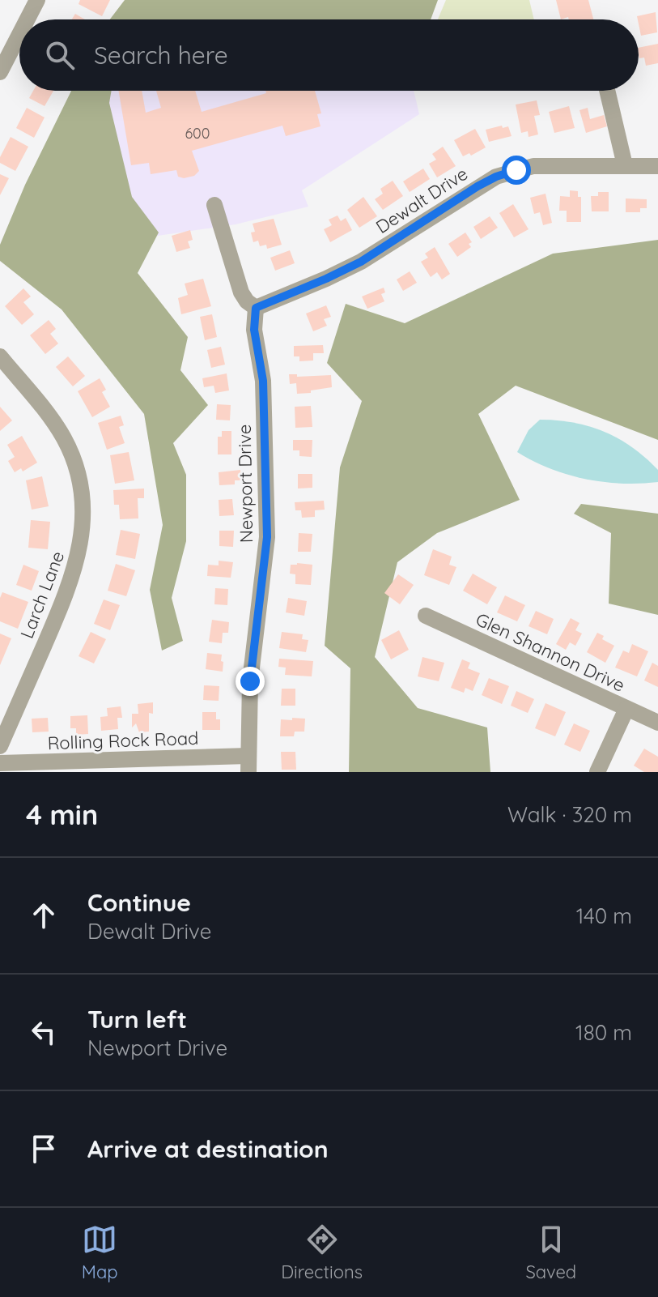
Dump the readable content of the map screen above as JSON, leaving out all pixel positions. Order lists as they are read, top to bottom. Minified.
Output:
{"streets":{"street":["Dewalt Drive","Newport Drive","Larch Lane","Glen Shannon Drive","Rolling Rock Road"]},"crossings":[["Dewalt Drive","Newport Drive"],["Newport Drive","Rolling Rock Road"]],"house_numbers":["600"],"page":{"search":"Search here","heading":["4 min","Walk · 320 m"],"list":[["Continue","Dewalt Drive","140 m"],["Turn left","Newport Drive","180 m"],"Arrive at destination"],"nav":["Map","Directions","Saved"]}}
